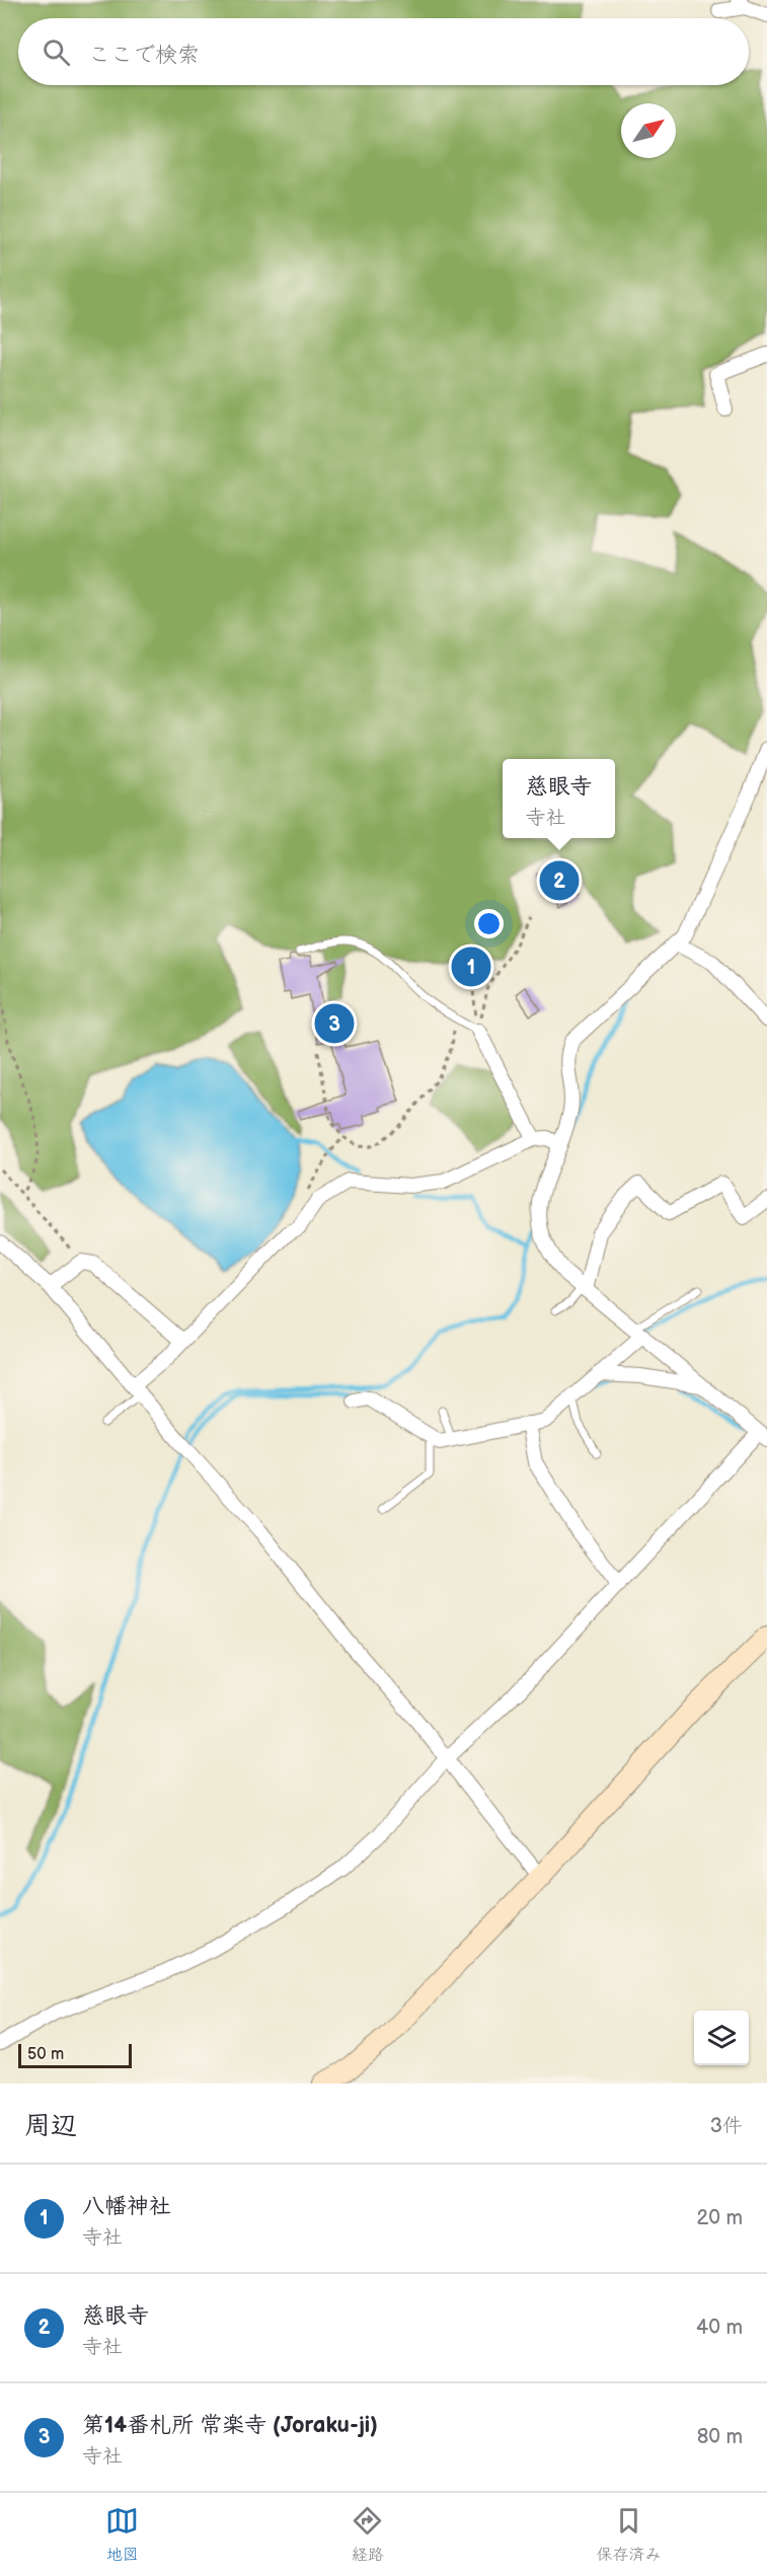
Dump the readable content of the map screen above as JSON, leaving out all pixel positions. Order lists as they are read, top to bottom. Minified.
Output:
{"scale_bar":"50 m","north":"top right","page":{"search":"ここで検索","popup":["慈眼寺","寺社"],"pins":["2","1","3"],"scale":"50 m","heading":["周辺","3件"],"list":[{"mark":"1","name":"八幡神社","note":"寺社","value":"20 m"},{"mark":"2","name":"慈眼寺","note":"寺社","value":"40 m"},{"mark":"3","name":"第14番札所 常楽寺 (Joraku-ji)","note":"寺社","value":"80 m"}],"nav":["地図","経路","保存済み"]}}
